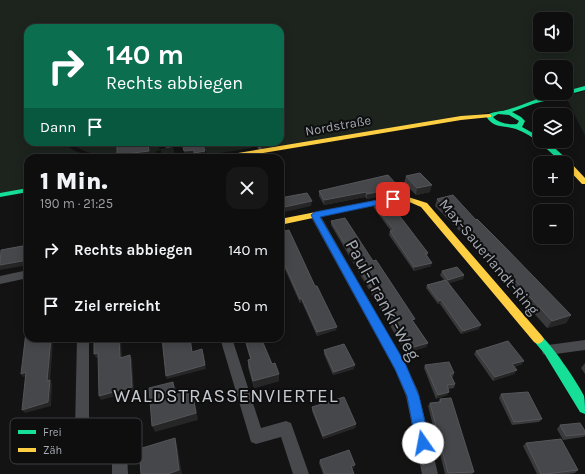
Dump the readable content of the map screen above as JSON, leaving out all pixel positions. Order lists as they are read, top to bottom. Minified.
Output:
{"streets":{"street":["Nordstraße","Max-Sauerlandt-Ring","Paul-Frankl-Weg"]},"crossings":[["Max-Sauerlandt-Ring","Paul-Frankl-Weg"]],"districts":["WALDSTRASSENVIERTEL"],"legend":["Frei","Zäh"],"page":{"map_buttons":["+","−"],"turn":["140 m","Rechts abbiegen"],"then":"Dann","heading":["1 Min.","190 m · 21:25"],"list":[{"name":"Rechts abbiegen","value":"140 m"},{"name":"Ziel erreicht","value":"50 m"}]}}
